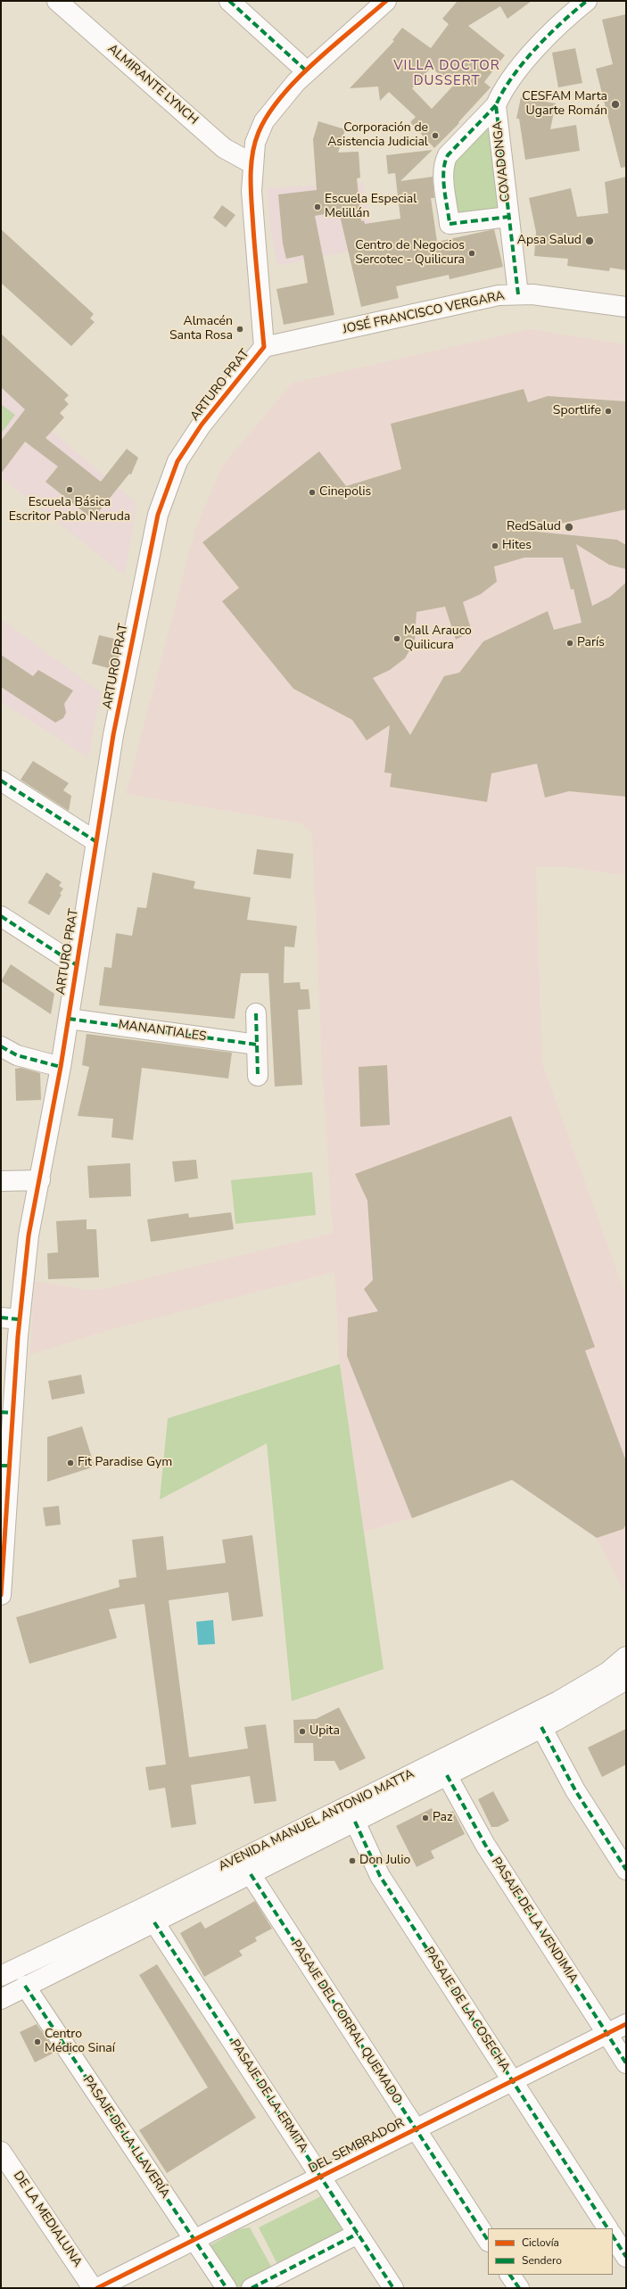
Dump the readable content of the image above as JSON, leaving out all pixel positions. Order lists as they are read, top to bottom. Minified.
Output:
{"streets":{"street":["ALMIRANTE LYNCH","COVADONGA","JOSÉ FRANCISCO VERGARA","ARTURO PRAT","MANANTIALES","AVENIDA MANUEL ANTONIO MATTA","PASAJE DE LA VENDIMIA","PASAJE DE LA COSECHA","PASAJE DEL CORRAL QUEMADO","PASAJE DE LA ERMITA","PASAJE DE LA LLAVERÍA","DEL SEMBRADOR","DE LA MEDIALUNA"]},"crossings":[["COVADONGA","JOSÉ FRANCISCO VERGARA"],["JOSÉ FRANCISCO VERGARA","ARTURO PRAT"],["ARTURO PRAT","MANANTIALES"],["AVENIDA MANUEL ANTONIO MATTA","PASAJE DE LA VENDIMIA"],["AVENIDA MANUEL ANTONIO MATTA","PASAJE DE LA COSECHA"],["AVENIDA MANUEL ANTONIO MATTA","PASAJE DEL CORRAL QUEMADO"],["AVENIDA MANUEL ANTONIO MATTA","PASAJE DE LA ERMITA"],["AVENIDA MANUEL ANTONIO MATTA","PASAJE DE LA LLAVERÍA"],["PASAJE DE LA VENDIMIA","DEL SEMBRADOR"],["PASAJE DE LA COSECHA","DEL SEMBRADOR"],["PASAJE DEL CORRAL QUEMADO","DEL SEMBRADOR"],["PASAJE DE LA ERMITA","DEL SEMBRADOR"],["PASAJE DE LA LLAVERÍA","DEL SEMBRADOR"]],"districts":["VILLA DOCTOR DUSSERT"],"places":["CESFAM Marta Ugarte Román","Corporación de Asistencia Judicial","Escuela Especial Melillán","Apsa Salud","Centro de Negocios Sercotec - Quilicura","Almacén Santa Rosa","Sportlife","Escuela Básica Escritor Pablo Neruda","Cinepolis","RedSalud","Hites","Mall Arauco Quilicura","París","Fit Paradise Gym","Upita","Paz","Don Julio","Centro Médico Sinaí"],"legend":["Ciclovía","Sendero"]}
